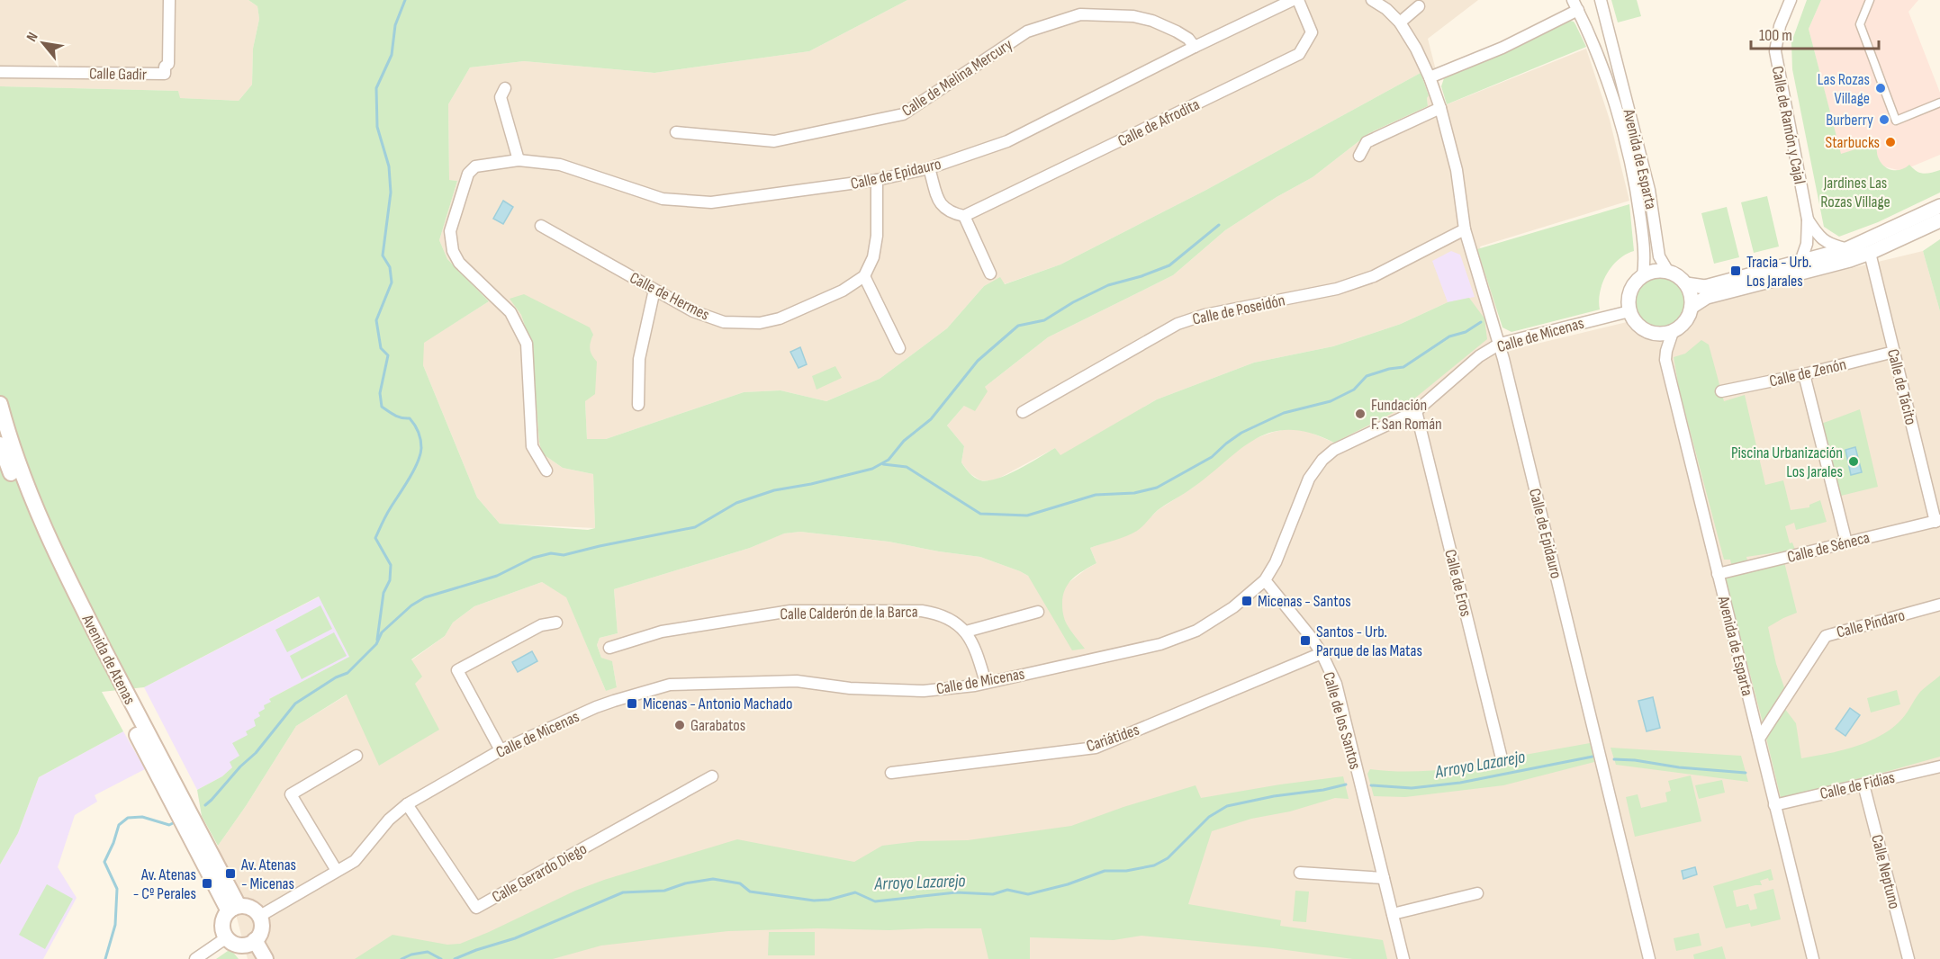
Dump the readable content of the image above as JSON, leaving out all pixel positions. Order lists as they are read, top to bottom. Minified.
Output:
{"streets":{"main road":["Avenida de Atenas"],"street":["Calle Gadir","Calle de Melina Mercury","Calle de Afrodita","Calle de Ramón y Cajal","Avenida de Esparta","Calle de Epidauro","Calle de Hermes","Calle de Poseidón","Calle de Micenas","Calle de Zenón","Calle de Tácito","Calle de Séneca","Calle de Eros","Calle Calderón de la Barca","Calle Píndaro","Calle de los Santos","Cariátides","Calle de Fidias","Calle Neptuno","Calle Gerardo Diego"]},"crossings":[["Calle de Melina Mercury","Calle de Epidauro"],["Avenida de Esparta","Calle de Micenas"],["Avenida de Esparta","Calle de Séneca"],["Avenida de Esparta","Calle Píndaro"],["Avenida de Esparta","Calle de Fidias"],["Calle de Epidauro","Calle de Poseidón"],["Calle de Epidauro","Calle de Micenas"],["Calle de Micenas","Calle de Eros"],["Calle de Micenas","Calle Calderón de la Barca"],["Calle de Micenas","Avenida de Atenas"],["Calle de Micenas","Calle de los Santos"],["Calle de Micenas","Calle Gerardo Diego"],["Calle de Zenón","Calle de Tácito"],["Calle de Tácito","Calle de Séneca"],["Calle de los Santos","Cariátides"],["Calle de Fidias","Calle Neptuno"]],"water":["Arroyo Lazarejo"],"parks":["Jardines Las Rozas Village"],"places":{"other":["Las Rozas Village","Burberry","Starbucks","Fundación F. San Román","Piscina Urbanización Los Jarales","Garabatos"],"transit":["Tracia - Urb. Los Jarales","Micenas - Santos","Santos - Urb. Parque de las Matas","Micenas - Antonio Machado","Av. Atenas - Micenas","Av. Atenas - Cº Perales"]},"scale_bar":"100 m","north":"top left"}
